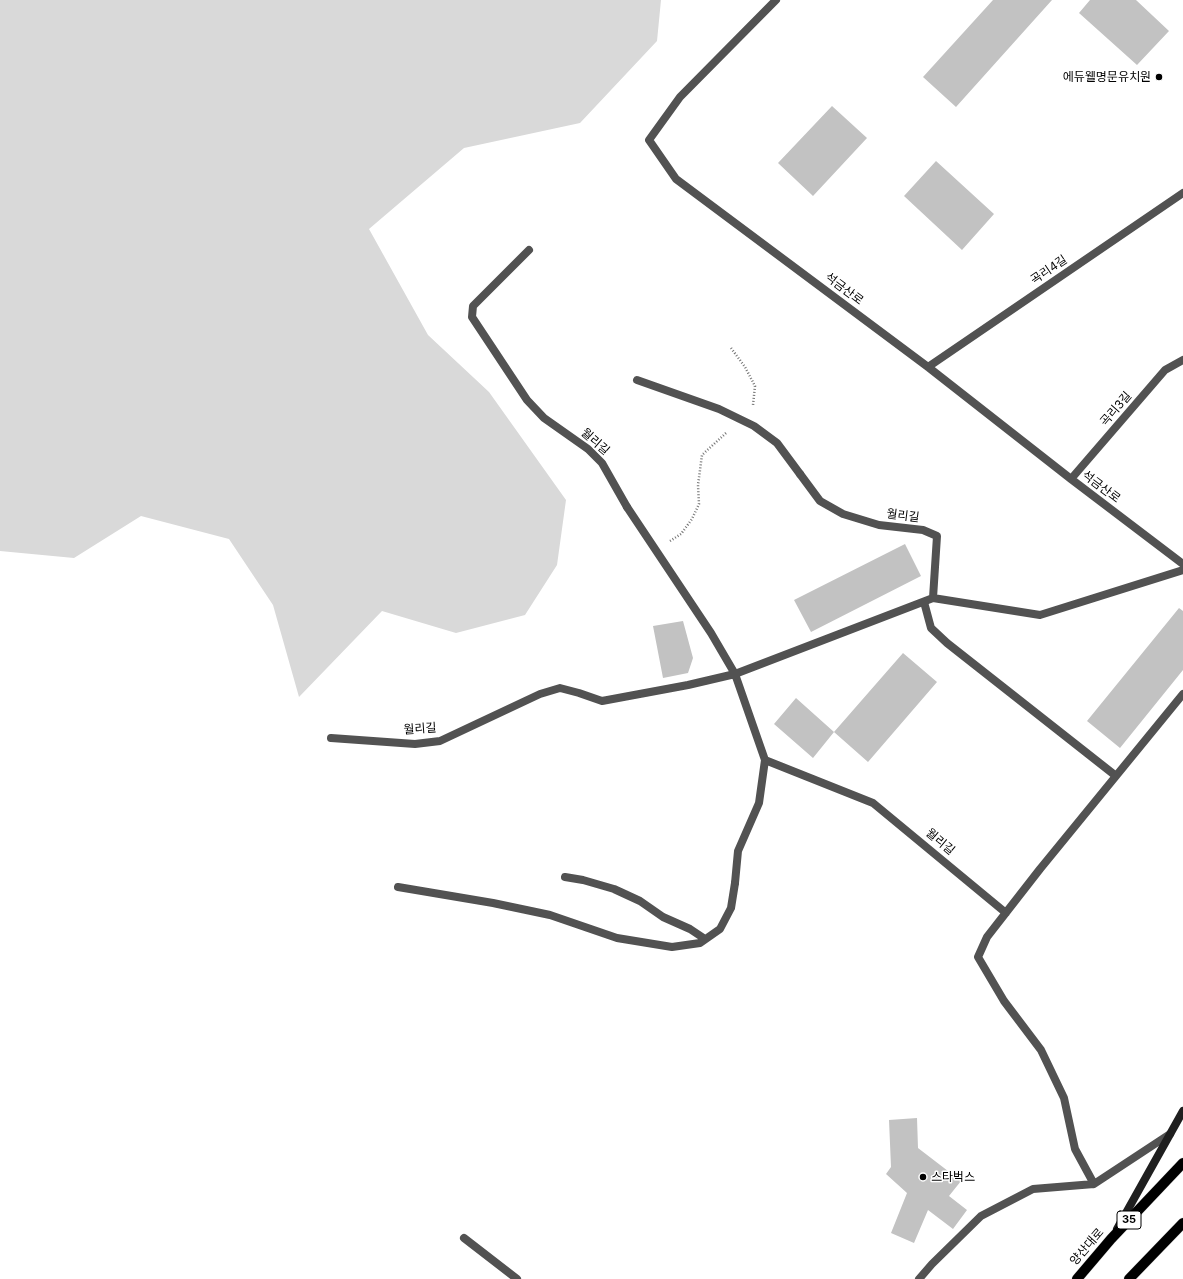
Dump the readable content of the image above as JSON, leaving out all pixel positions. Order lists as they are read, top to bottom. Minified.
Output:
{"streets":{"main road":["35","양산대로"],"street":["곡리4길","석금산로","곡리3길","월리길"]},"crossings":[["곡리4길","석금산로"],["석금산로","곡리3길"]],"places":["에듀웰명문유치원","스타벅스"]}
